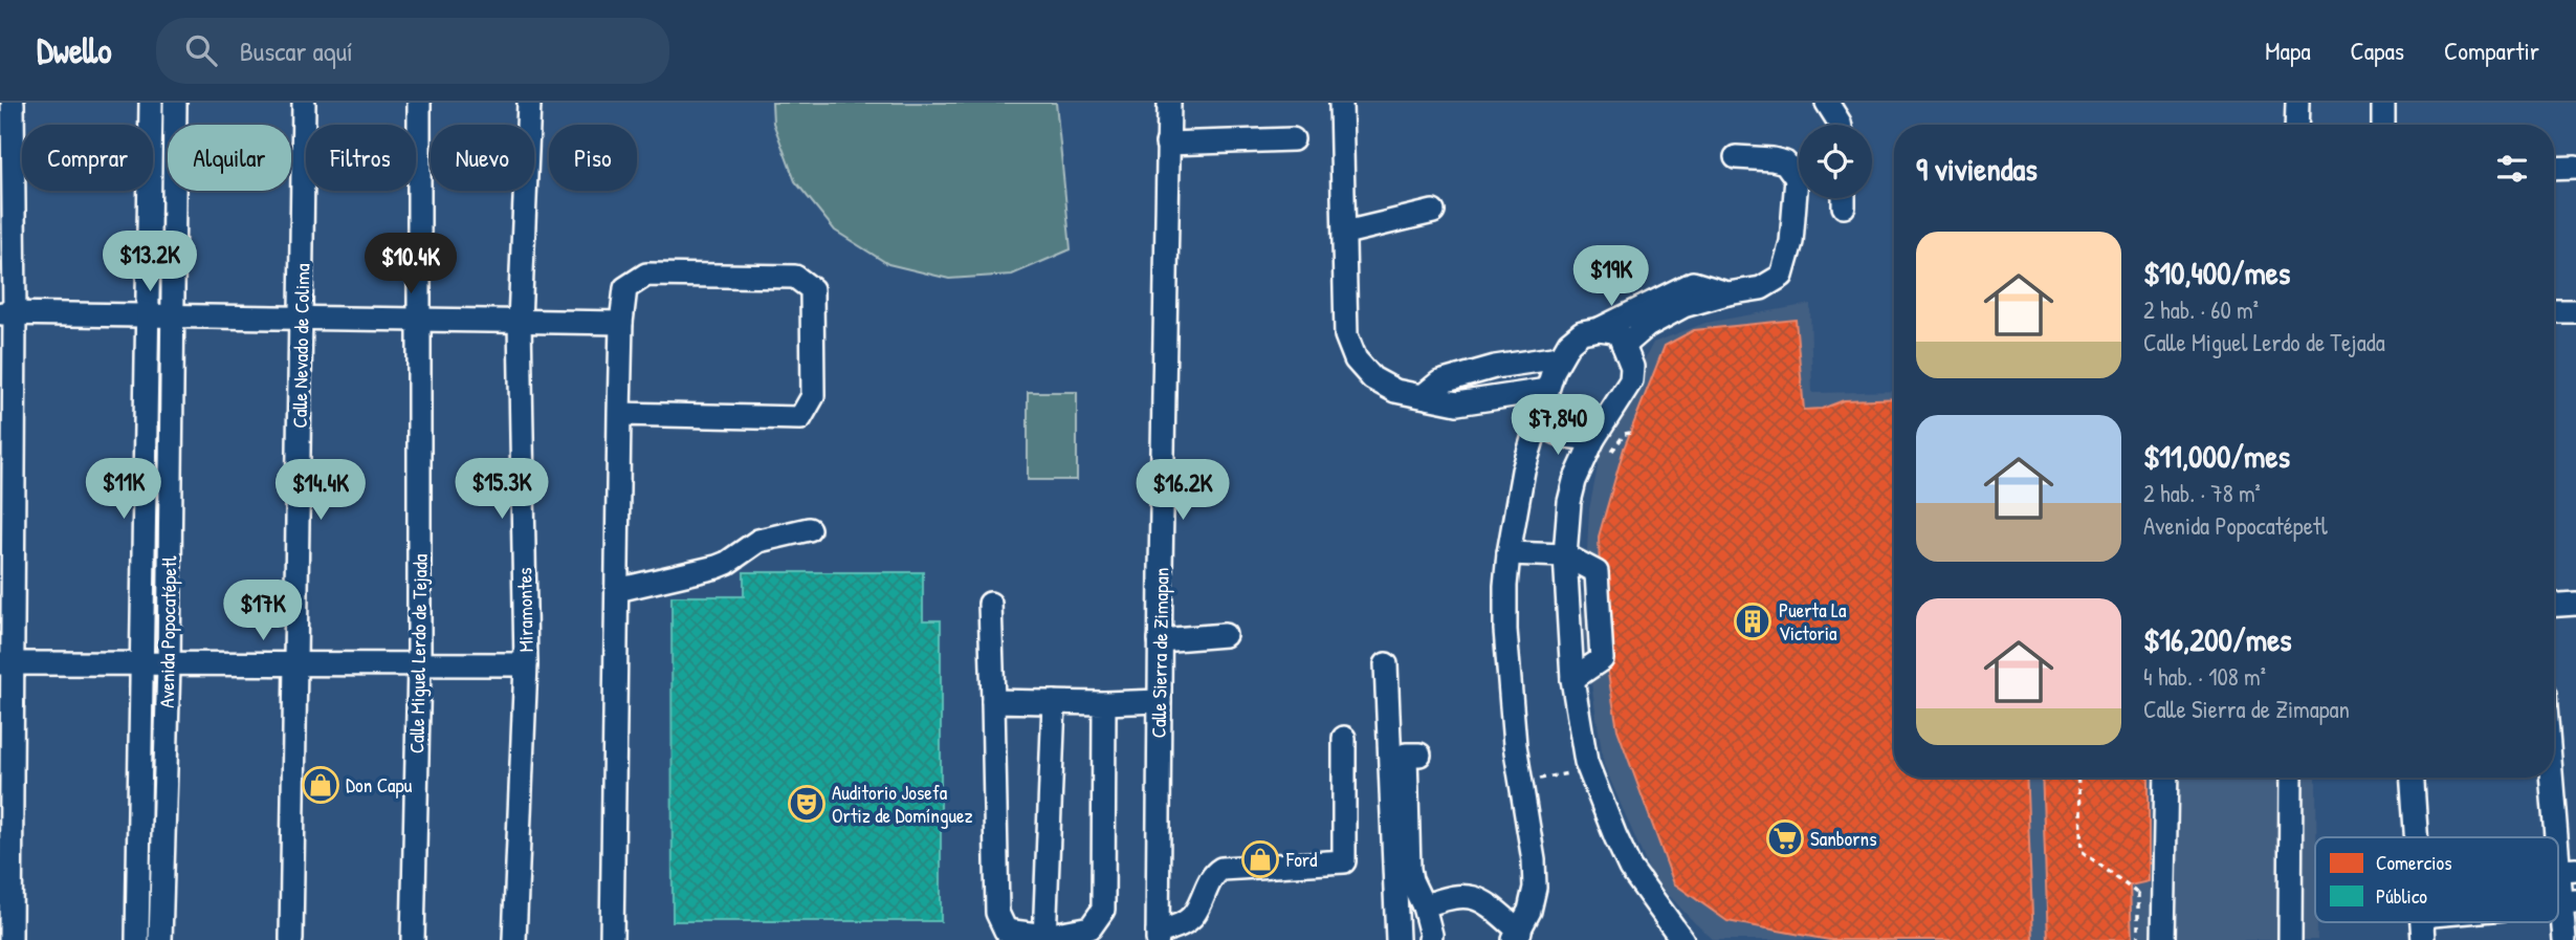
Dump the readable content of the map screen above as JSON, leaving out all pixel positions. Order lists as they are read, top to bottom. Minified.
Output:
{"streets":{"street":["Calle Nevado de Colima","Miramontes","Avenida Popocatépetl","Calle Sierra de Zimapan","Calle Miguel Lerdo de Tejada"]},"places":{"building":["Puerta La Victoria"],"shop":["Don Capu","Ford"],"theatre":["Auditorio Josefa Ortiz de Domínguez"],"supermarket":["Sanborns"]},"legend":["Comercios","Público"],"page":{"header":"Dwello","search":"Buscar aquí","nav":["Mapa","Capas","Compartir"],"chip":["Comprar","Alquilar","Filtros","Nuevo","Piso"],"heading":"9 viviendas","list":[{"name":"$10,400/mes","note":"2 hab. · 60 m² · Calle Miguel Lerdo de Tejada"},{"name":"$11,000/mes","note":"2 hab. · 78 m² · Avenida Popocatépetl"},{"name":"$16,200/mes","note":"4 hab. · 108 m² · Calle Sierra de Zimapan"}],"price":["$13.2K","$10.4K","$19K","$7,840","$11K","$15.3K","$14.4K","$16.2K","$17K"]}}
